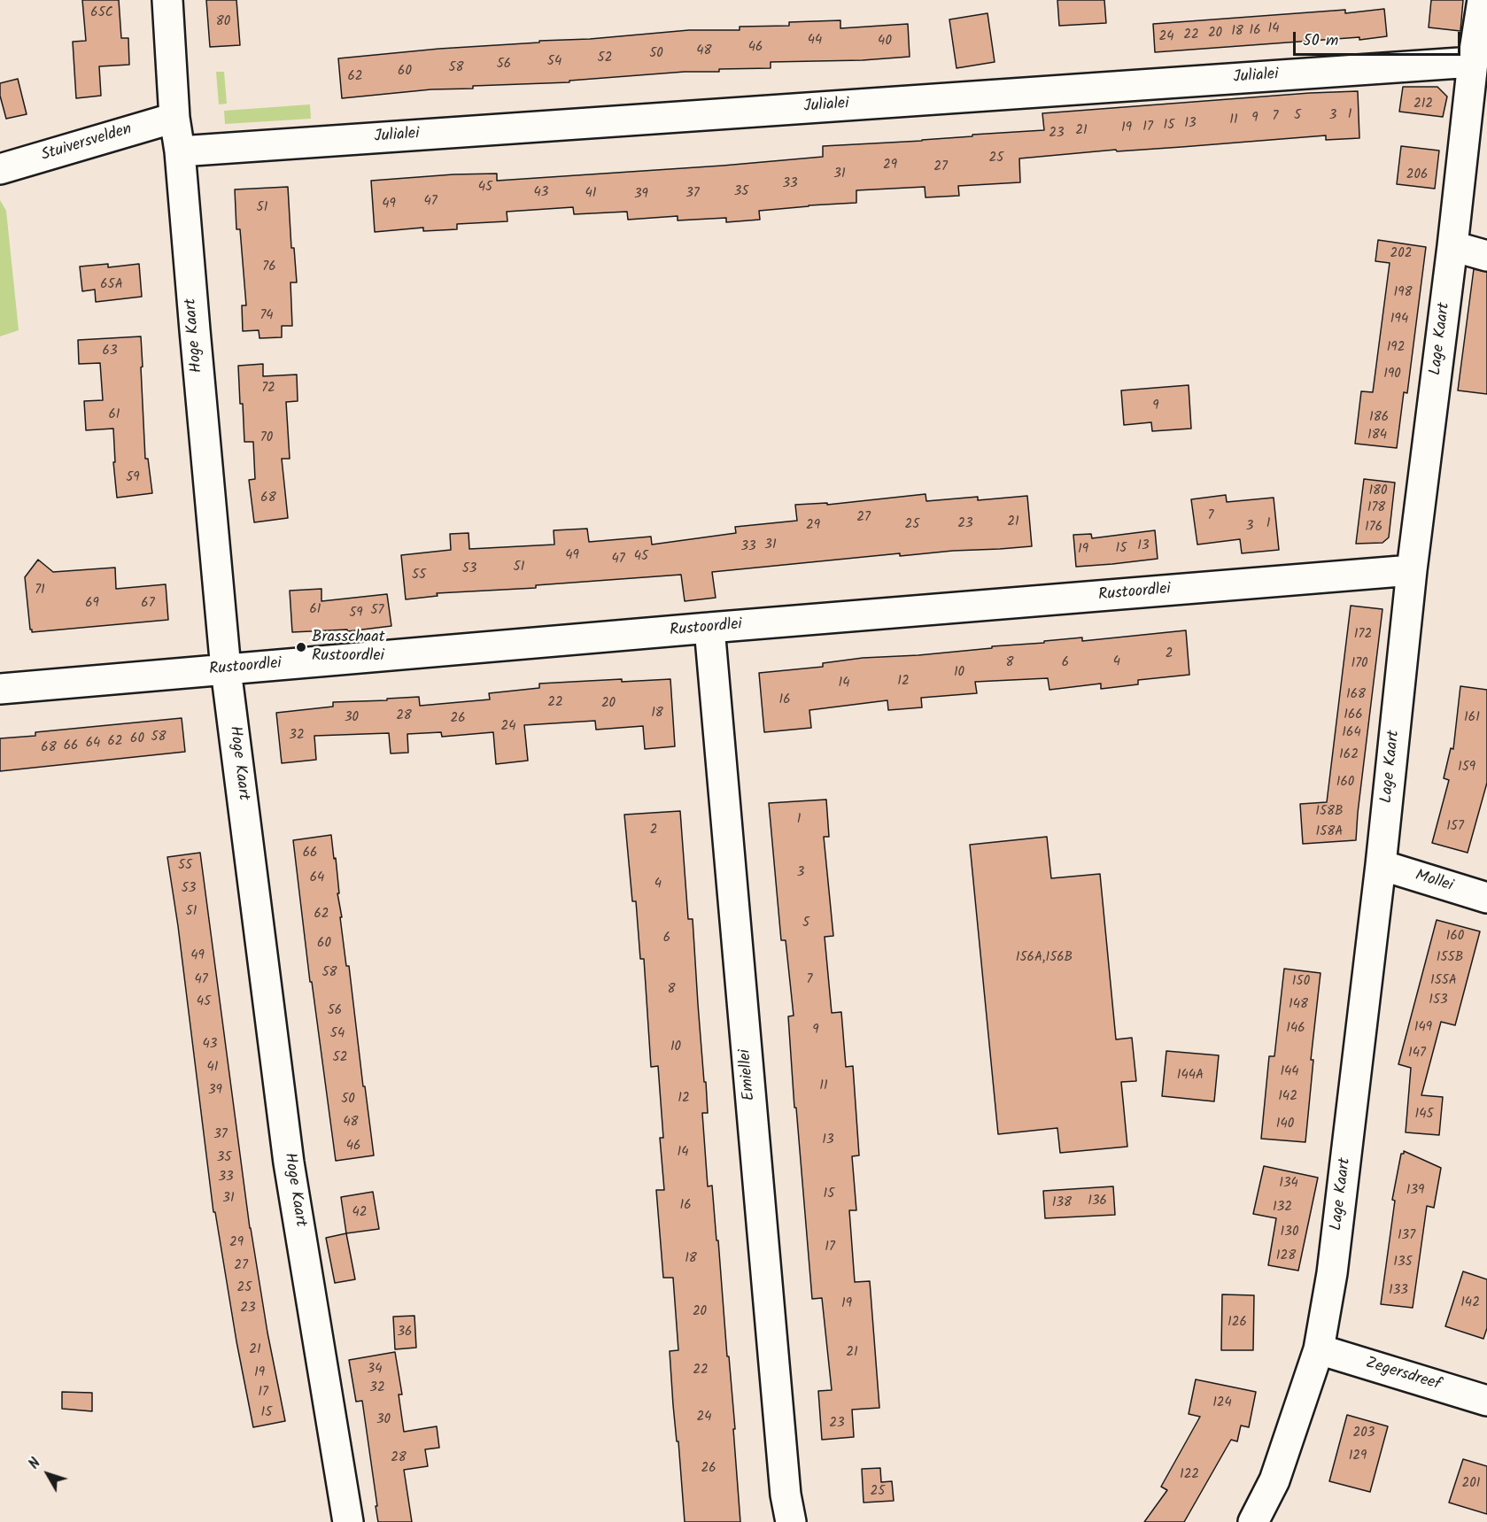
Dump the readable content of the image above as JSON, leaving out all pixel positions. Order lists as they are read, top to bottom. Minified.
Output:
{"streets":{"street":["Julialei","Stuiversvelden","Hoge Kaart","Lage Kaart","Rustoordlei","Mollei","Emiellei","Zegersdreef"]},"crossings":[["Julialei","Hoge Kaart"],["Julialei","Lage Kaart"],["Stuiversvelden","Hoge Kaart"],["Hoge Kaart","Rustoordlei"],["Lage Kaart","Rustoordlei"],["Lage Kaart","Mollei"],["Lage Kaart","Zegersdreef"],["Rustoordlei","Emiellei"]],"places":["Brasschaat Rustoordlei"],"house_numbers":["65C","80","14","16","18","20","22","24","44","40","46","48","50","52","54","56","58","60","62","212","1","5","3","7","9","11","13","15","17","19","21","23","25","29","27","31","206","33","45","35","43","41","37","39","47","49","51","202","76","65A","198","74","194","192","63","190","72","9","61","186","184","70","59","180","68","178","7","27","21","23","1","25","29","3","176","31","13","33","15","19","49","45","47","51","53","55","71","69","67","61","57","59","172","2","4","8","6","170","10","12","14","168","16","22","20","18","166","28","30","161","26","24","164","32","58","60","62","64","66","68","162","159","160","158B","1","157","2","158A","66","55","3","64","4","53","51","62","5","160","6","60","49","156A,156B","155B","58","47","7","155A","150","8","153","45","148","56","149","146","9","54","43","10","147","52","41","144","144A","11","39","142","12","50","145","48","140","37","13","46","14","35","33","134","139","15","31","136","138","16","132","42","130","137","29","17","128","18","135","27","25","133","142","19","23","20","126","36","21","21","34","22","19","32","17","124","15","24","30","23","203","129","28","26","122","201","25"],"scale_bar":"50 m","north":"top left"}
